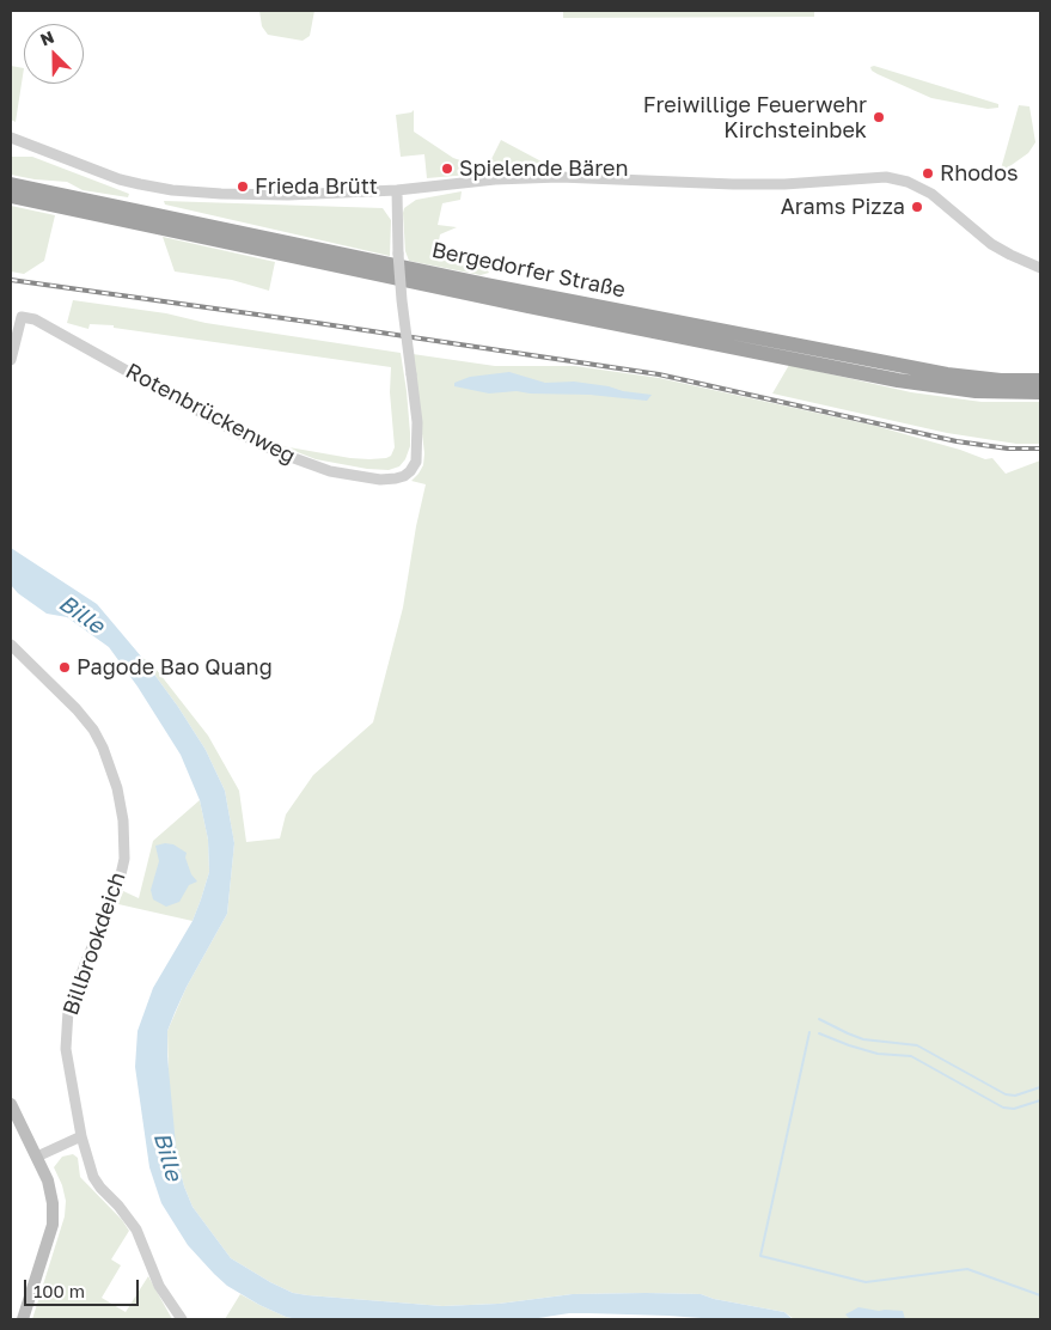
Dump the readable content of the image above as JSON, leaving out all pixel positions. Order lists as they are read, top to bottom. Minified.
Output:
{"streets":{"highway":["Bergedorfer Straße"],"street":["Rotenbrückenweg","Billbrookdeich"]},"water":["Bille"],"places":["Freiwillige Feuerwehr Kirchsteinbek","Spielende Bären","Rhodos","Frieda Brütt","Arams Pizza","Pagode Bao Quang"],"scale_bar":"100 m","north":"top left"}
